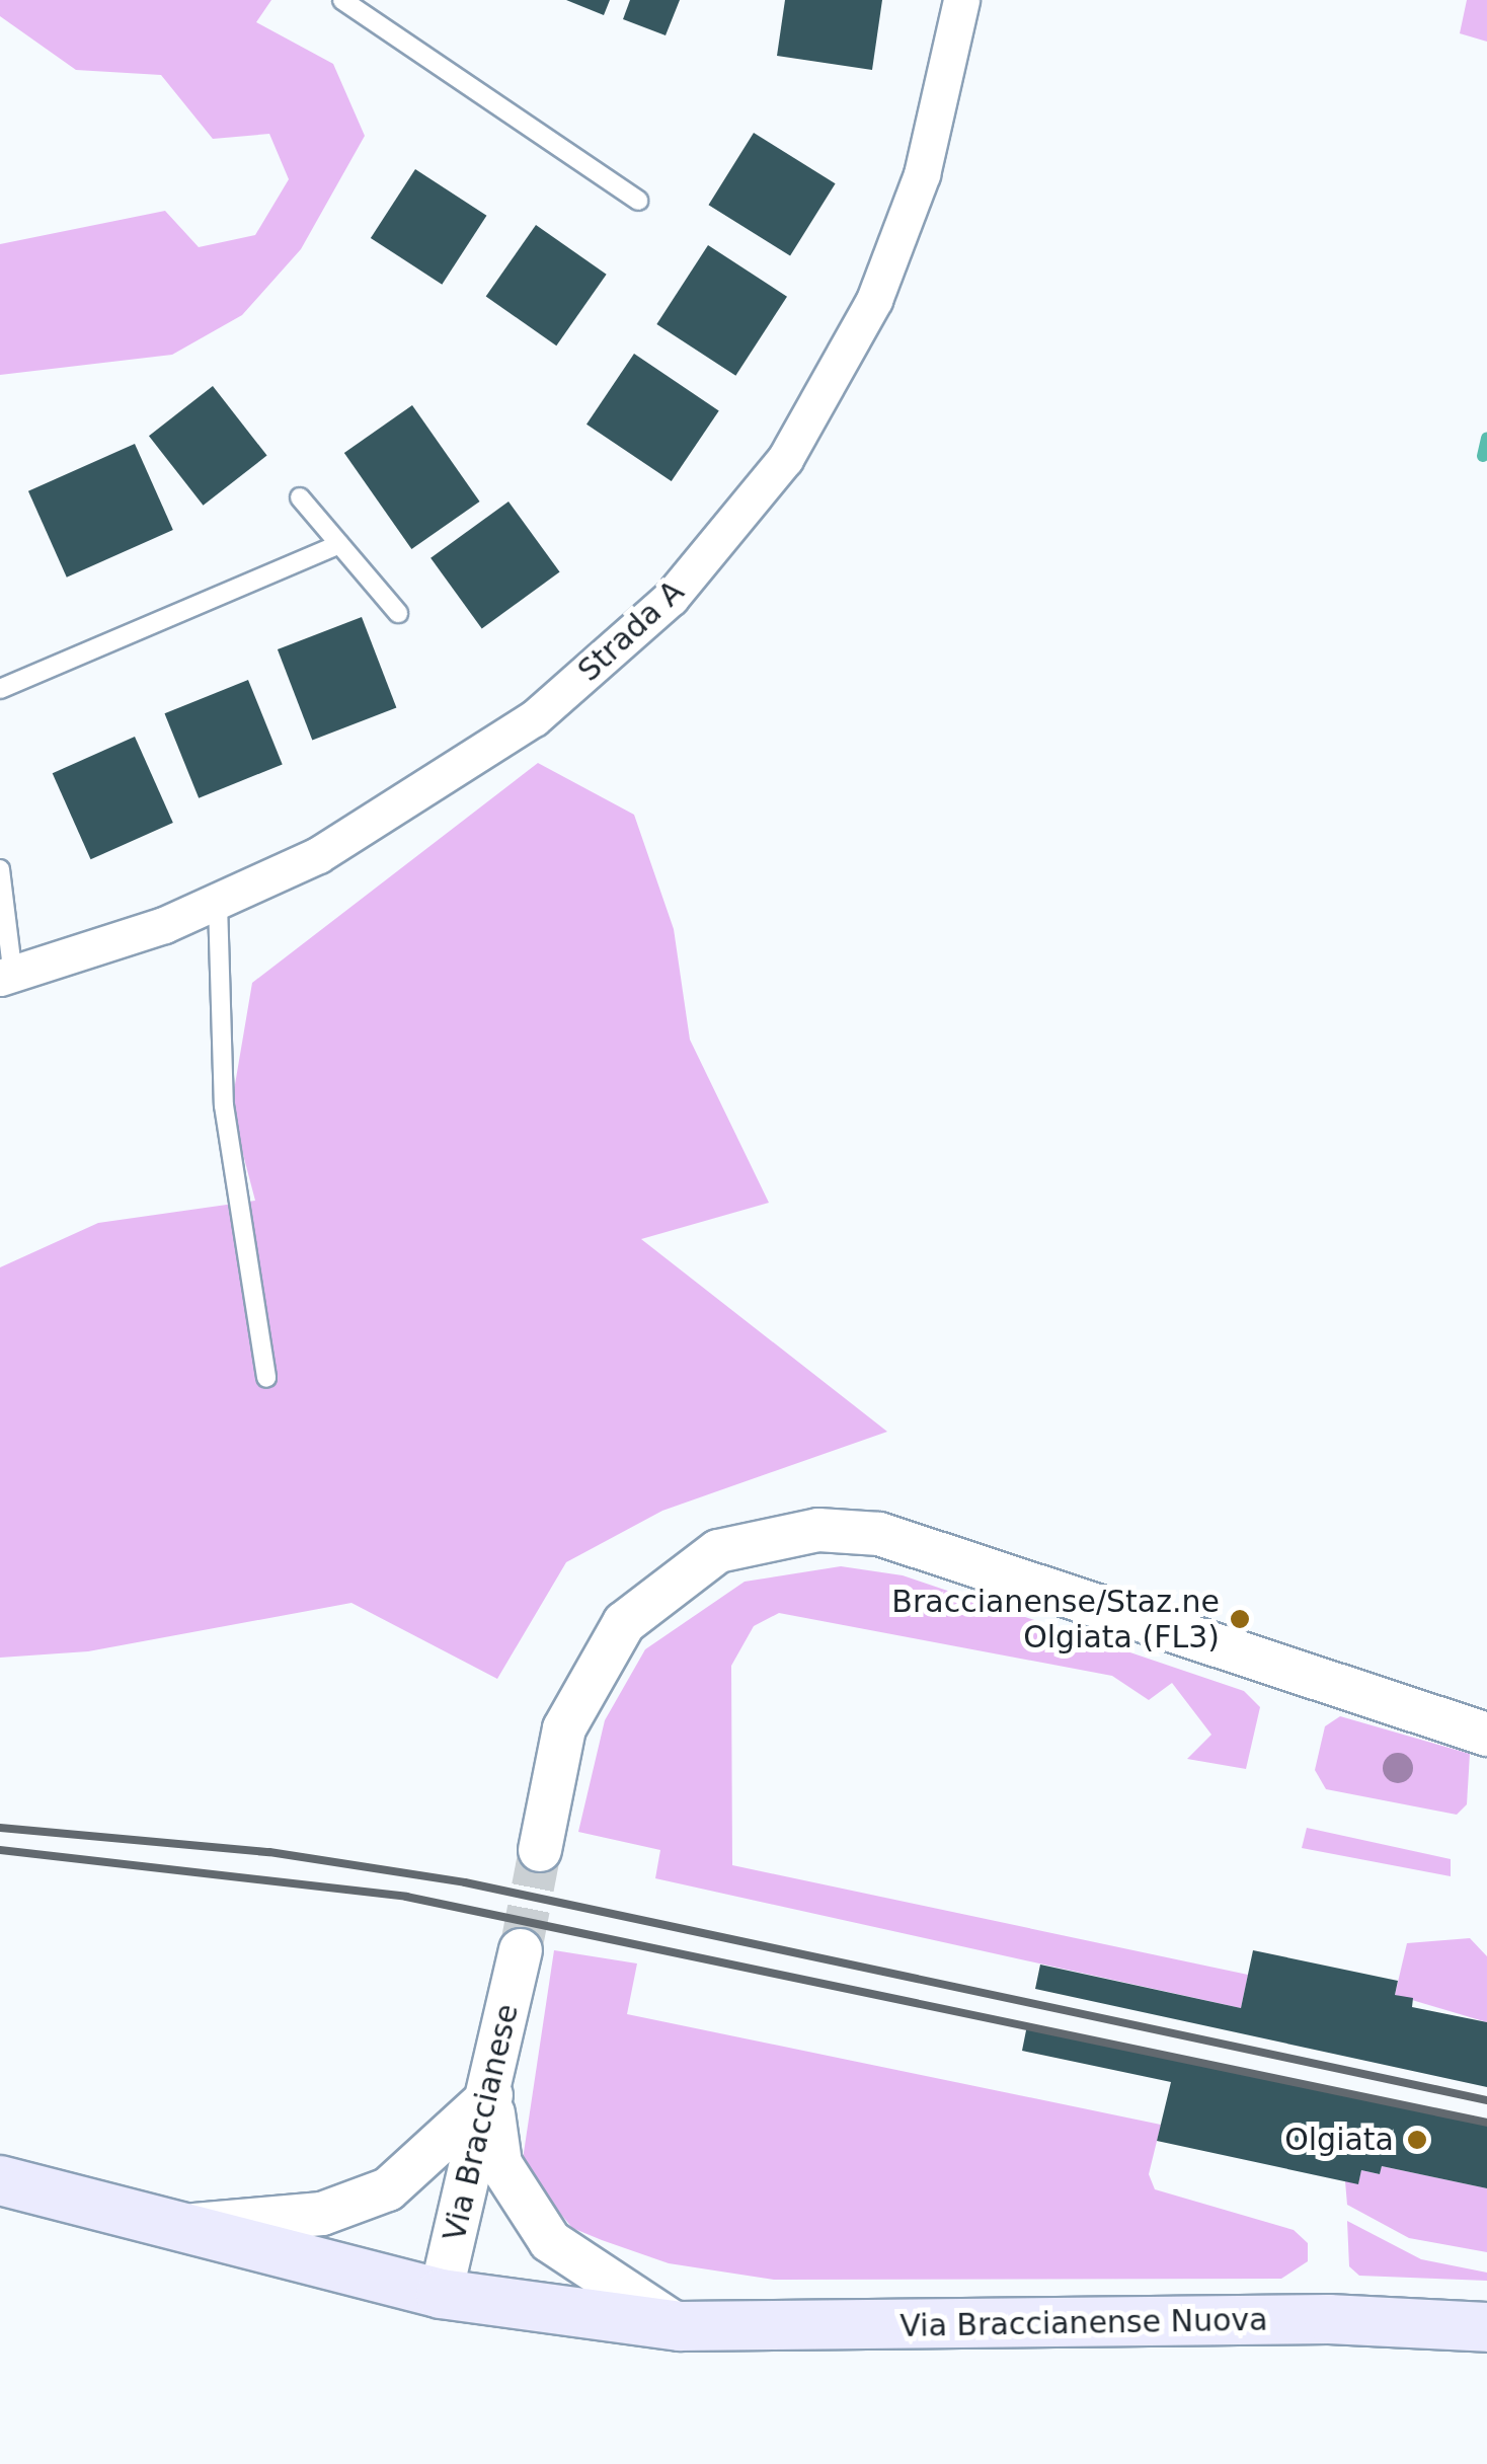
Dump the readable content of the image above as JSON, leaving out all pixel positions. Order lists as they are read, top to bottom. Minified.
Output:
{"streets":{"main road":["Via Braccianense Nuova"],"street":["Strada A","Via Braccianese"]},"places":["Braccianense/Staz.ne Olgiata (FL3)","Olgiata"]}
